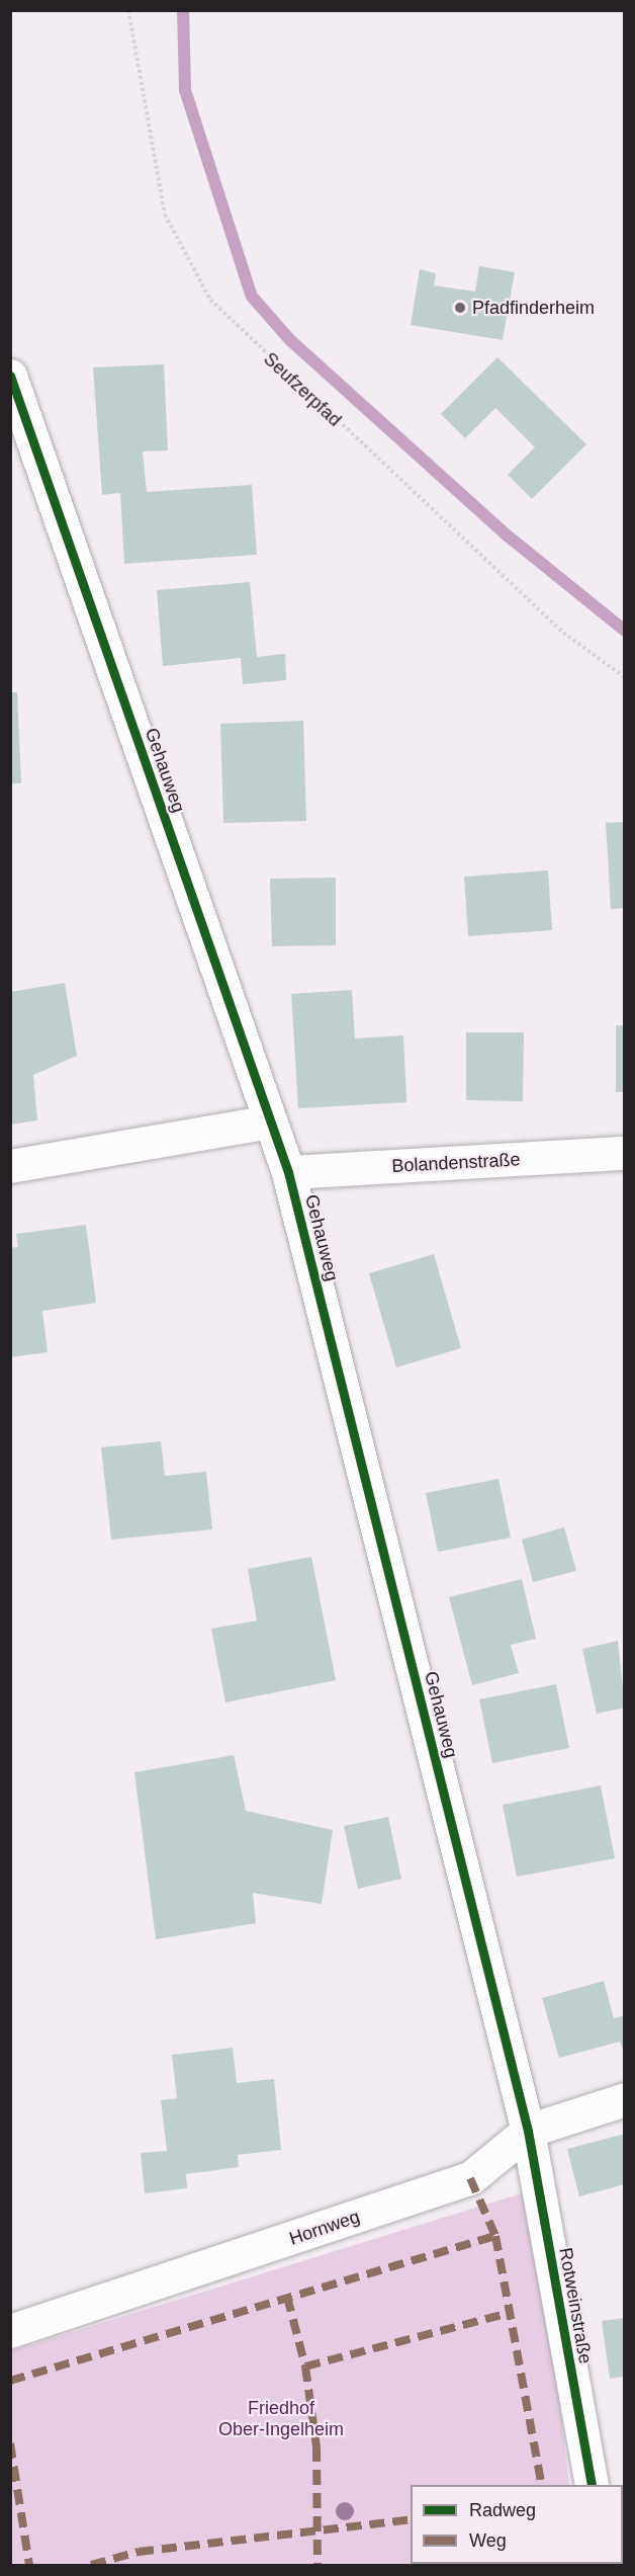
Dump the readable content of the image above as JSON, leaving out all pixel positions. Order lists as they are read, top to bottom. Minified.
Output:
{"streets":{"street":["Gehauweg","Bolandenstraße","Hornweg","Rotweinstraße"],"path":["Seufzerpfad"]},"crossings":[["Gehauweg","Bolandenstraße"],["Gehauweg","Hornweg"],["Gehauweg","Rotweinstraße"],["Hornweg","Rotweinstraße"]],"parks":["Friedhof Ober-Ingelheim"],"places":["Pfadfinderheim"],"legend":["Radweg","Weg"]}
